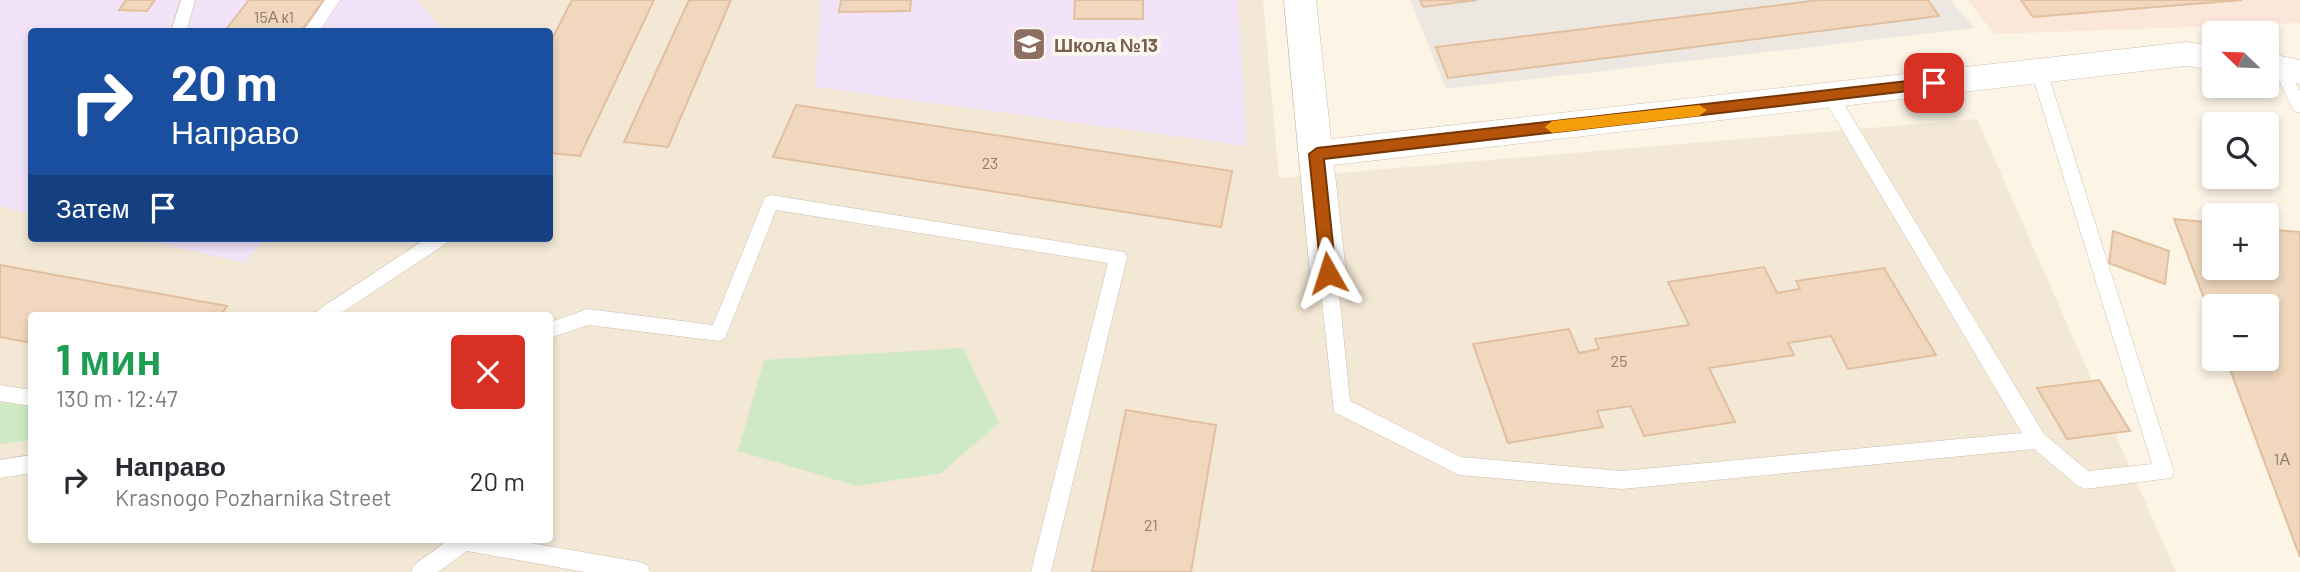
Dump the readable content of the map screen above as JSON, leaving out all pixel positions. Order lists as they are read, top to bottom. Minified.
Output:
{"places":{"school or university":["Школа №13"]},"house_numbers":["15А к1","23","25","1А","21"],"north":"top left","page":{"map_buttons":["+","−"],"turn":["20 m","Направо"],"then":"Затем","heading":["1 мин","130 m · 12:47"],"list":[{"name":"Направо","note":"Krasnogo Pozharnika Street","value":"20 m"}]}}
